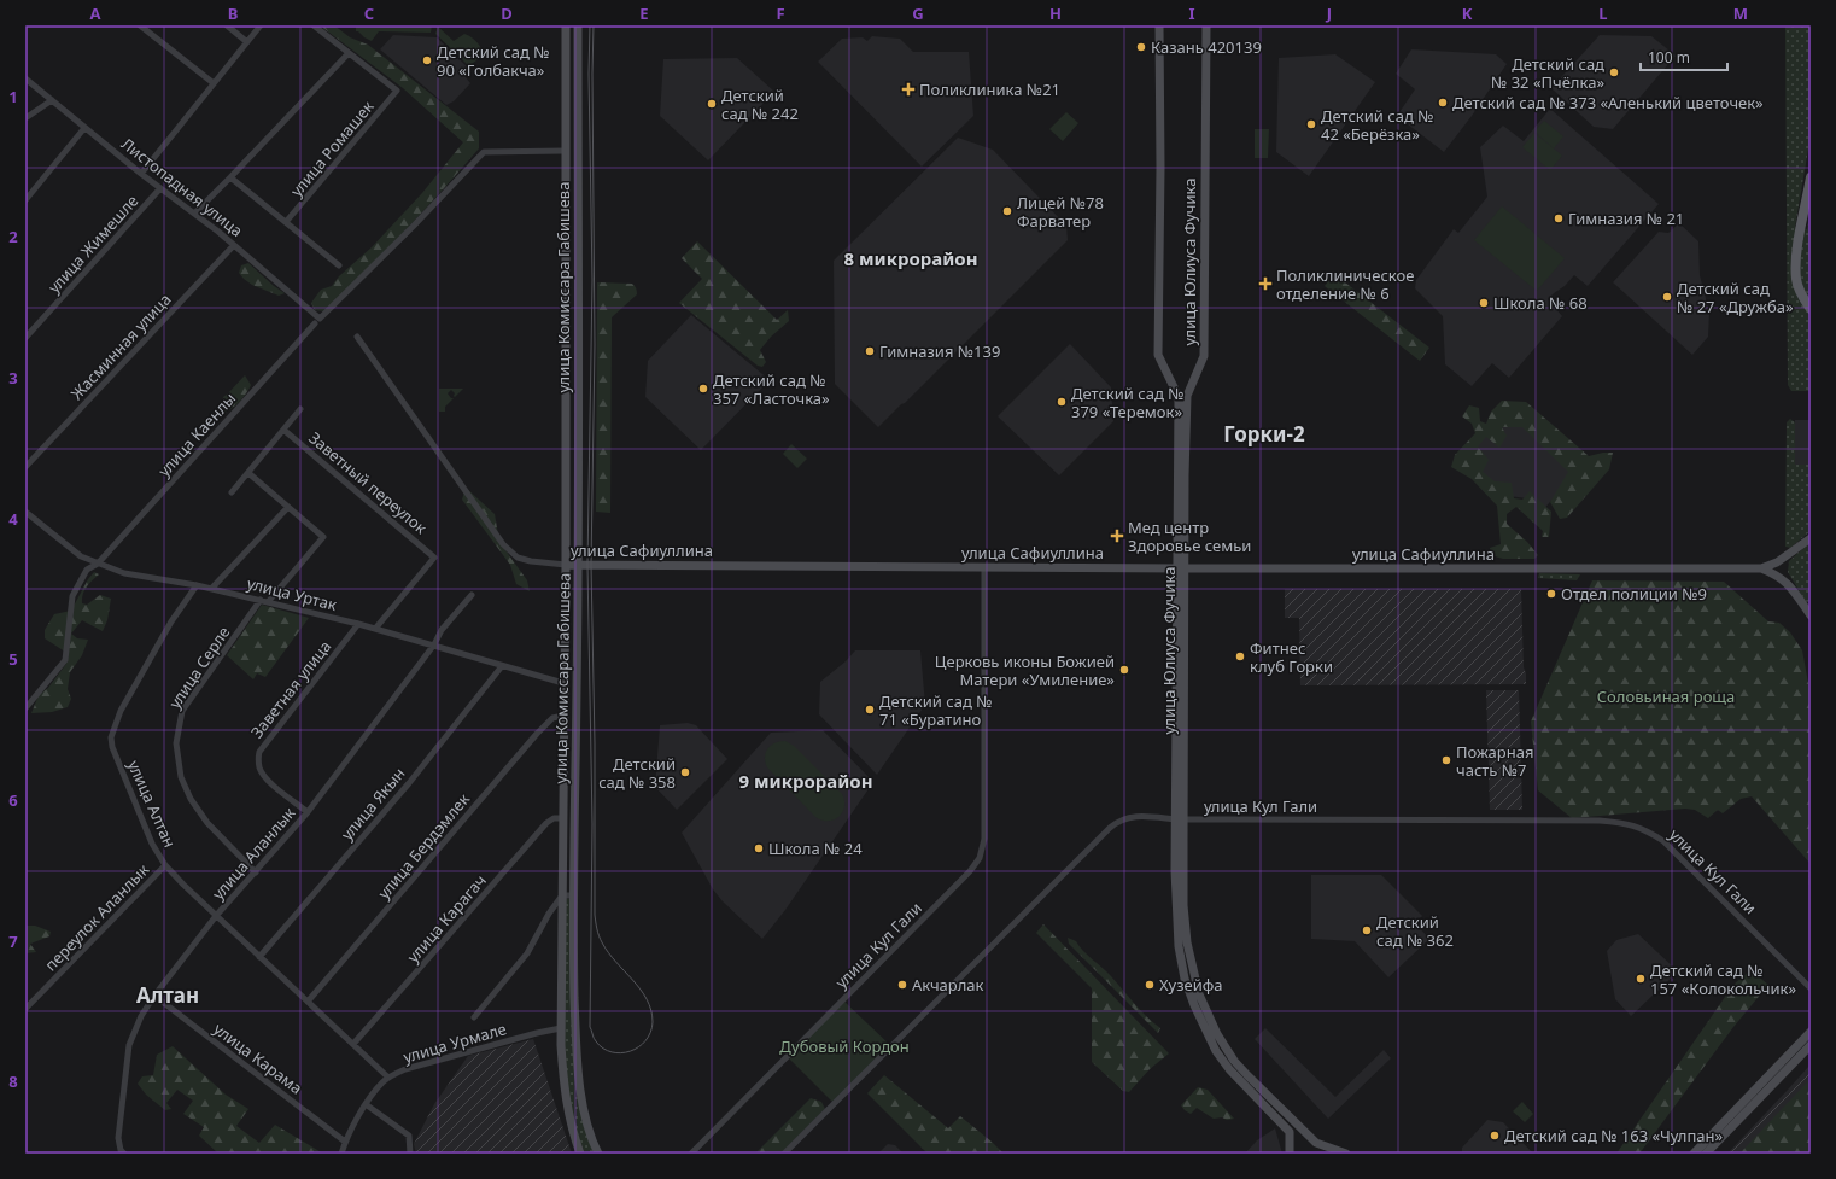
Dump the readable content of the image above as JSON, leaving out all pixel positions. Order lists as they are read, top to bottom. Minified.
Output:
{"streets":{"street":["улица Ромашек","Листопадная улица","улица Жимешле","улица Юлиуса Фучика","улица Комиссара Габишева","Жасминная улица","улица Каенлы","Заветный переулок","улица Сафиуллина","улица Уртак","улица Серле","Заветная улица","улица Алтан","улица Якын","улица Кул Гали","улица Бердэмлек","улица Аланлык","переулок Аланлык","улица Карагач","улица Урмале","улица Карама"]},"crossings":[["Листопадная улица","улица Жимешле"],["Листопадная улица","Жасминная улица"],["Листопадная улица","улица Каенлы"],["улица Юлиуса Фучика","улица Сафиуллина"],["улица Юлиуса Фучика","улица Кул Гали"],["улица Комиссара Габишева","улица Каенлы"],["улица Комиссара Габишева","улица Сафиуллина"],["улица Комиссара Габишева","улица Уртак"],["улица Комиссара Габишева","улица Бердэмлек"],["улица Комиссара Габишева","улица Карагач"],["улица Комиссара Габишева","улица Урмале"],["улица Каенлы","улица Уртак"],["Заветный переулок","улица Уртак"],["улица Сафиуллина","улица Кул Гали"],["улица Уртак","улица Серле"],["улица Уртак","Заветная улица"],["улица Уртак","улица Алтан"],["улица Уртак","улица Якын"],["улица Уртак","улица Аланлык"],["улица Серле","улица Аланлык"],["Заветная улица","улица Аланлык"],["улица Алтан","улица Якын"],["улица Алтан","улица Бердэмлек"],["улица Алтан","улица Аланлык"],["улица Алтан","переулок Аланлык"],["улица Алтан","улица Карагач"],["улица Алтан","улица Урмале"],["улица Аланлык","улица Карама"],["улица Урмале","улица Карама"]],"districts":["8 микрорайон","Горки-2","9 микрорайон","Алтан"],"parks":["Соловьиная роща","Дубовый Кордон"],"places":{"other":["Казань 420139","Детский сад № 90 «Голбакча»","Детский сад № 32 «Пчёлка»","Детский сад № 373 «Аленький цветочек»","Детский сад № 242","Детский сад № 42 «Берёзка»","Лицей №78 Фарватер","Гимназия № 21","Детский сад № 27 «Дружба»","Школа № 68","Гимназия №139","Детский сад № 357 «Ласточка»","Детский сад № 379 «Теремок»","Отдел полиции №9","Фитнес клуб Горки","Церковь иконы Божией Матери «Умиление»","Детский сад № 71 «Буратино","Пожарная часть №7","Детский сад № 358","Школа № 24","Детский сад № 362","Детский сад № 157 «Колокольчик»","Акчарлак","Хузейфа","Детский сад № 163 «Чулпан»"],"health":["Поликлиника №21","Поликлиническое отделение № 6","Мед центр Здоровье семьи"]},"scale_bar":"100 m","grid":{"columns":["A","B","C","D","E","F","G","H","I","J","K","L","M"],"rows":["1","2","3","4","5","6","7","8"]}}
